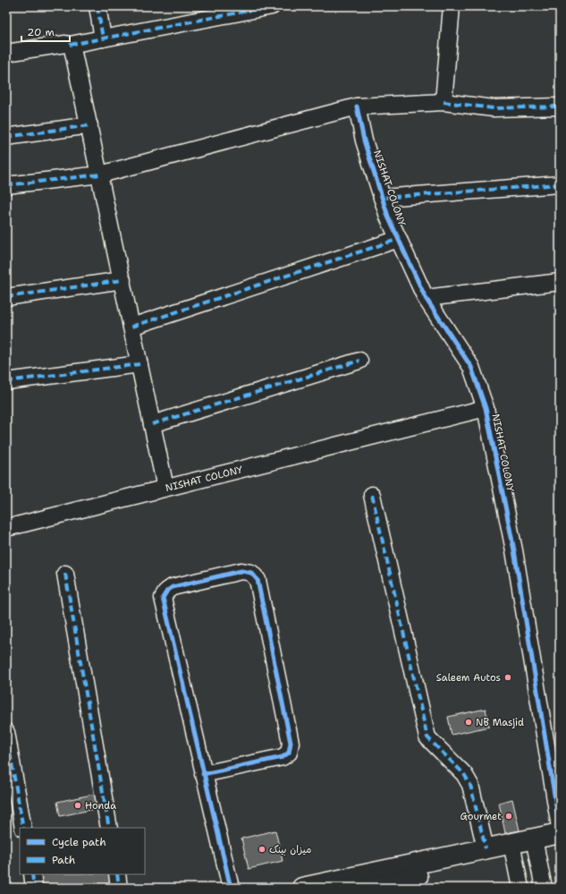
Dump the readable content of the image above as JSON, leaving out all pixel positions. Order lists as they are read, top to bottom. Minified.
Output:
{"streets":{"street":["NISHAT COLONY"]},"places":["Saleem Autos","NB Masjid","Honda","Gourmet","میزان بینک"],"legend":["Cycle path","Path"],"scale_bar":"20 m"}
